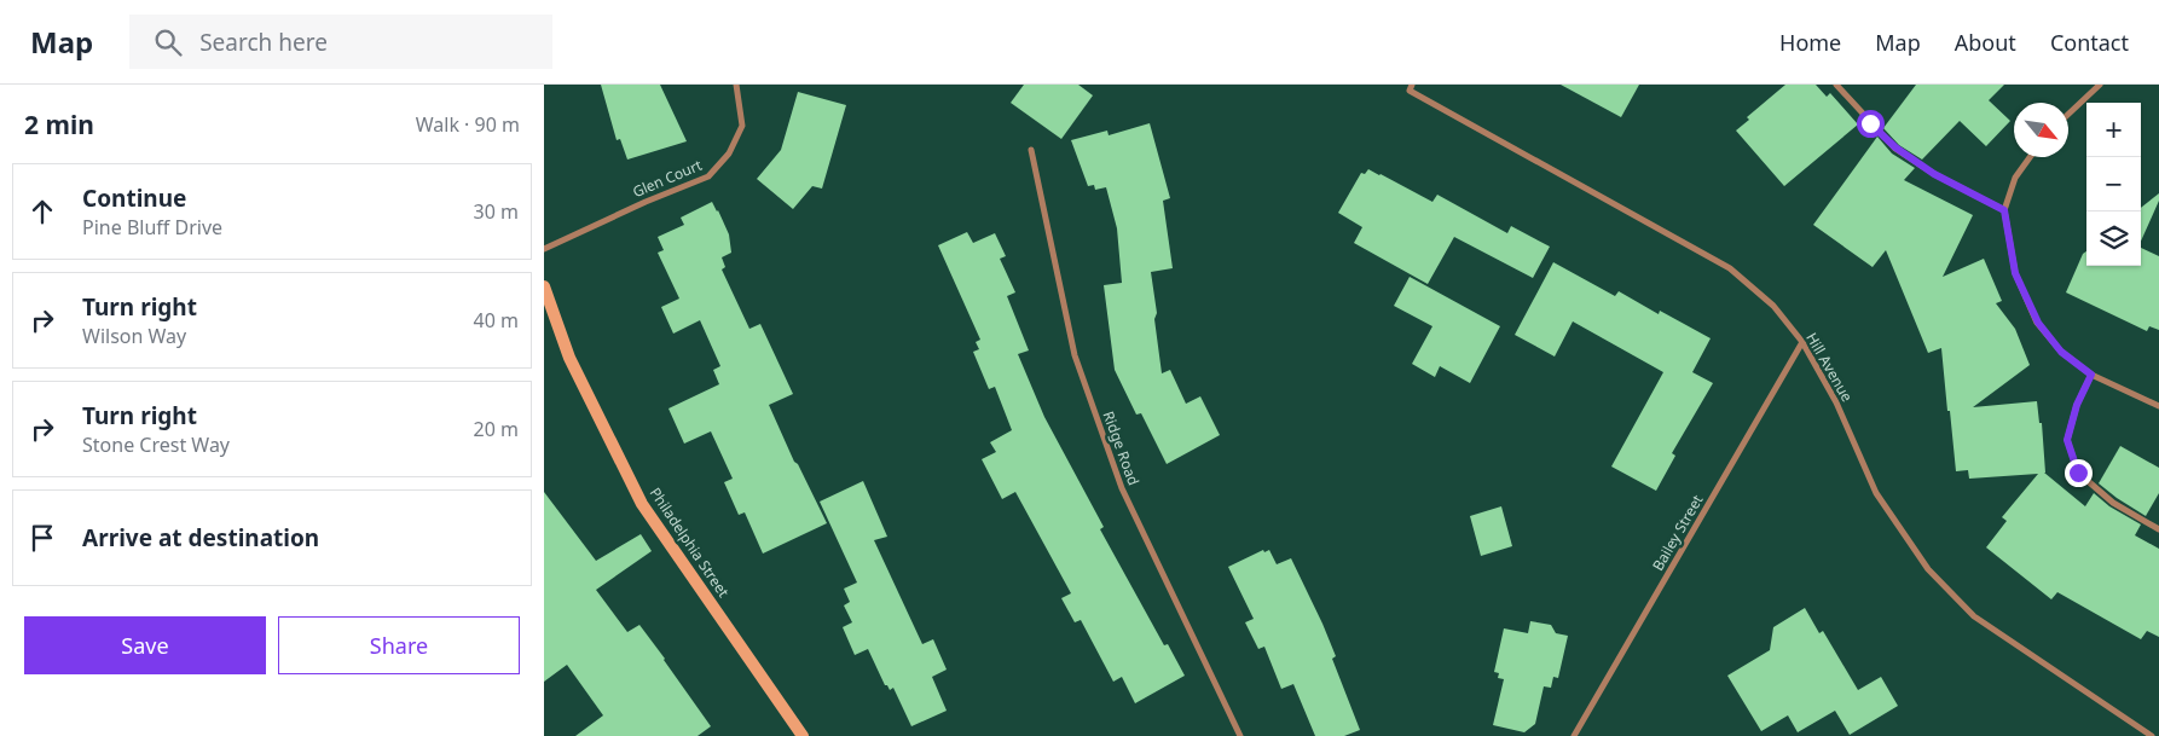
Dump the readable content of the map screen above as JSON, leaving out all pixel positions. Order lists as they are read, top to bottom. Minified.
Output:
{"streets":{"street":["Glen Court","Hill Avenue","Ridge Road","Bailey Street","Philadelphia Street"]},"crossings":[["Hill Avenue","Bailey Street"]],"north":"bottom right","page":{"header":"Map","search":"Search here","nav":["Home","Map","About","Contact"],"heading":["2 min","Walk · 90 m"],"map_buttons":["+","−"],"list":[["Continue","Pine Bluff Drive","30 m"],["Turn right","Wilson Way","40 m"],["Turn right","Stone Crest Way","20 m"],"Arrive at destination"],"buttons":["Save","Share"]}}
